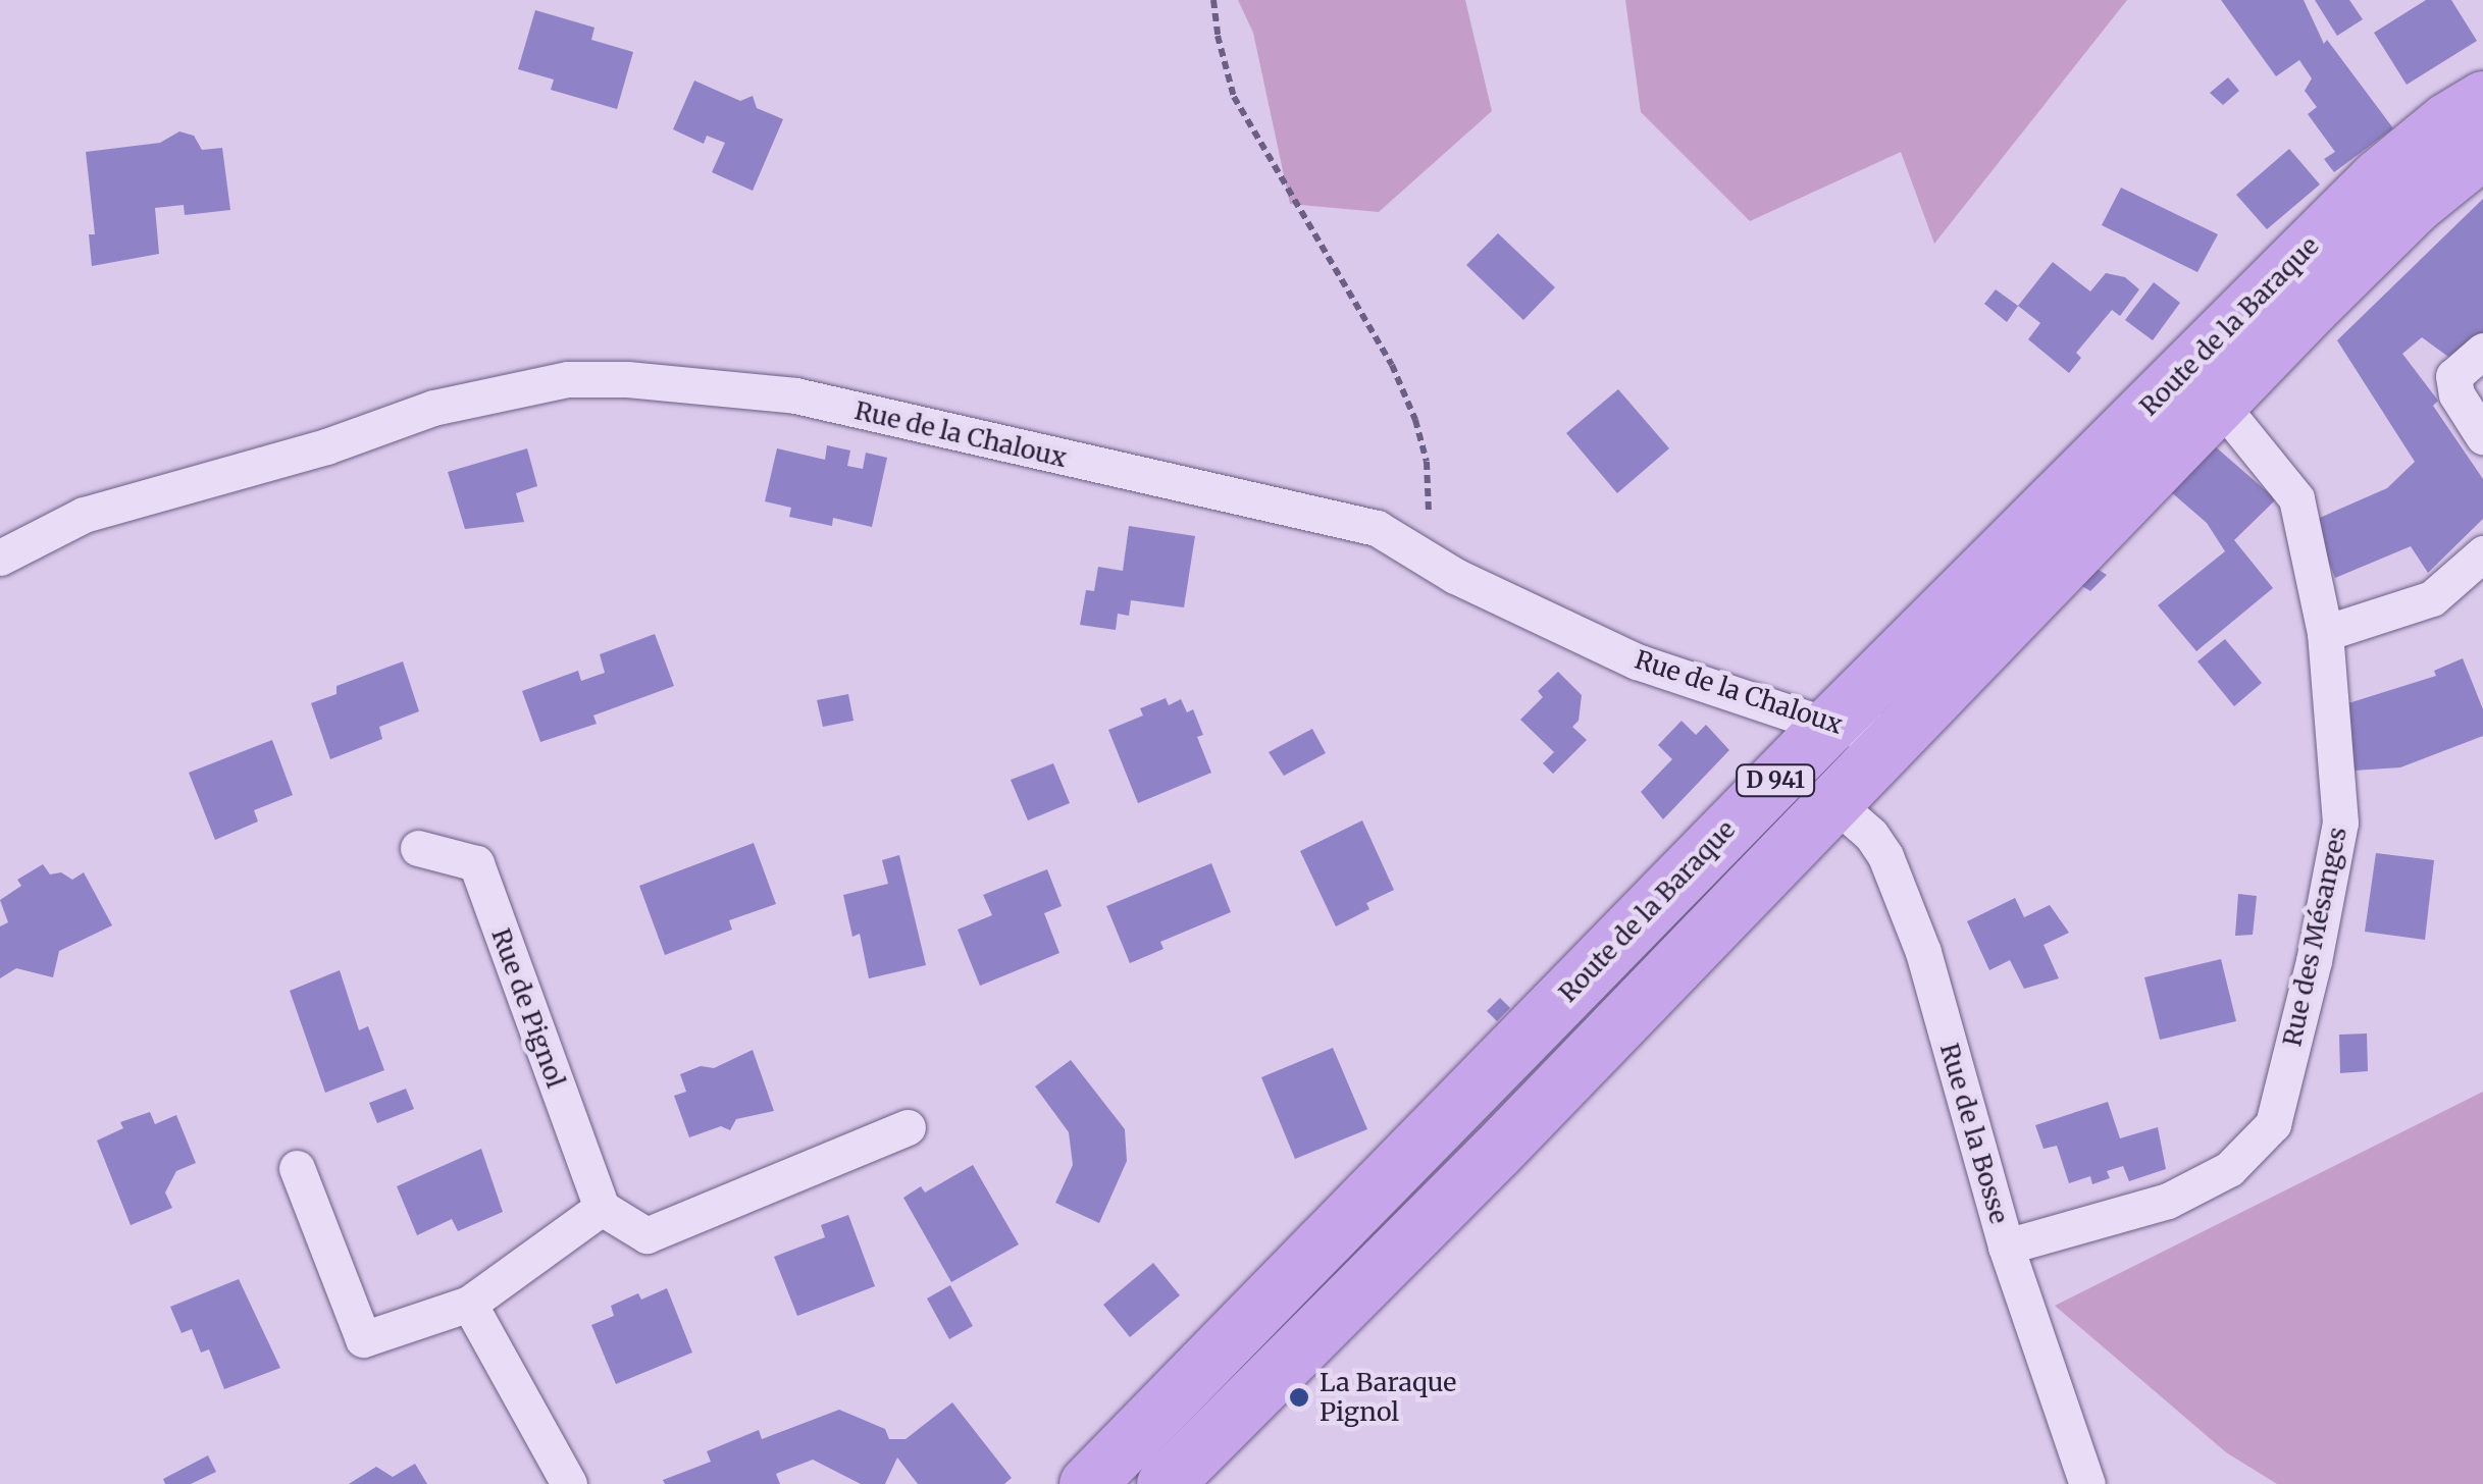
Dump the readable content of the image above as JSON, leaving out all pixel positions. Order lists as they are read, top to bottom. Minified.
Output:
{"streets":{"main road":["Route de la Baraque","D 941"],"street":["Rue de la Chaloux","Rue des Mésanges","Rue de Pignol","Rue de la Bosse"]},"crossings":[["Route de la Baraque","Rue de la Chaloux"],["Route de la Baraque","Rue des Mésanges"],["Route de la Baraque","Rue de la Bosse"],["Rue des Mésanges","Rue de la Bosse"]],"places":["La Baraque Pignol"]}
